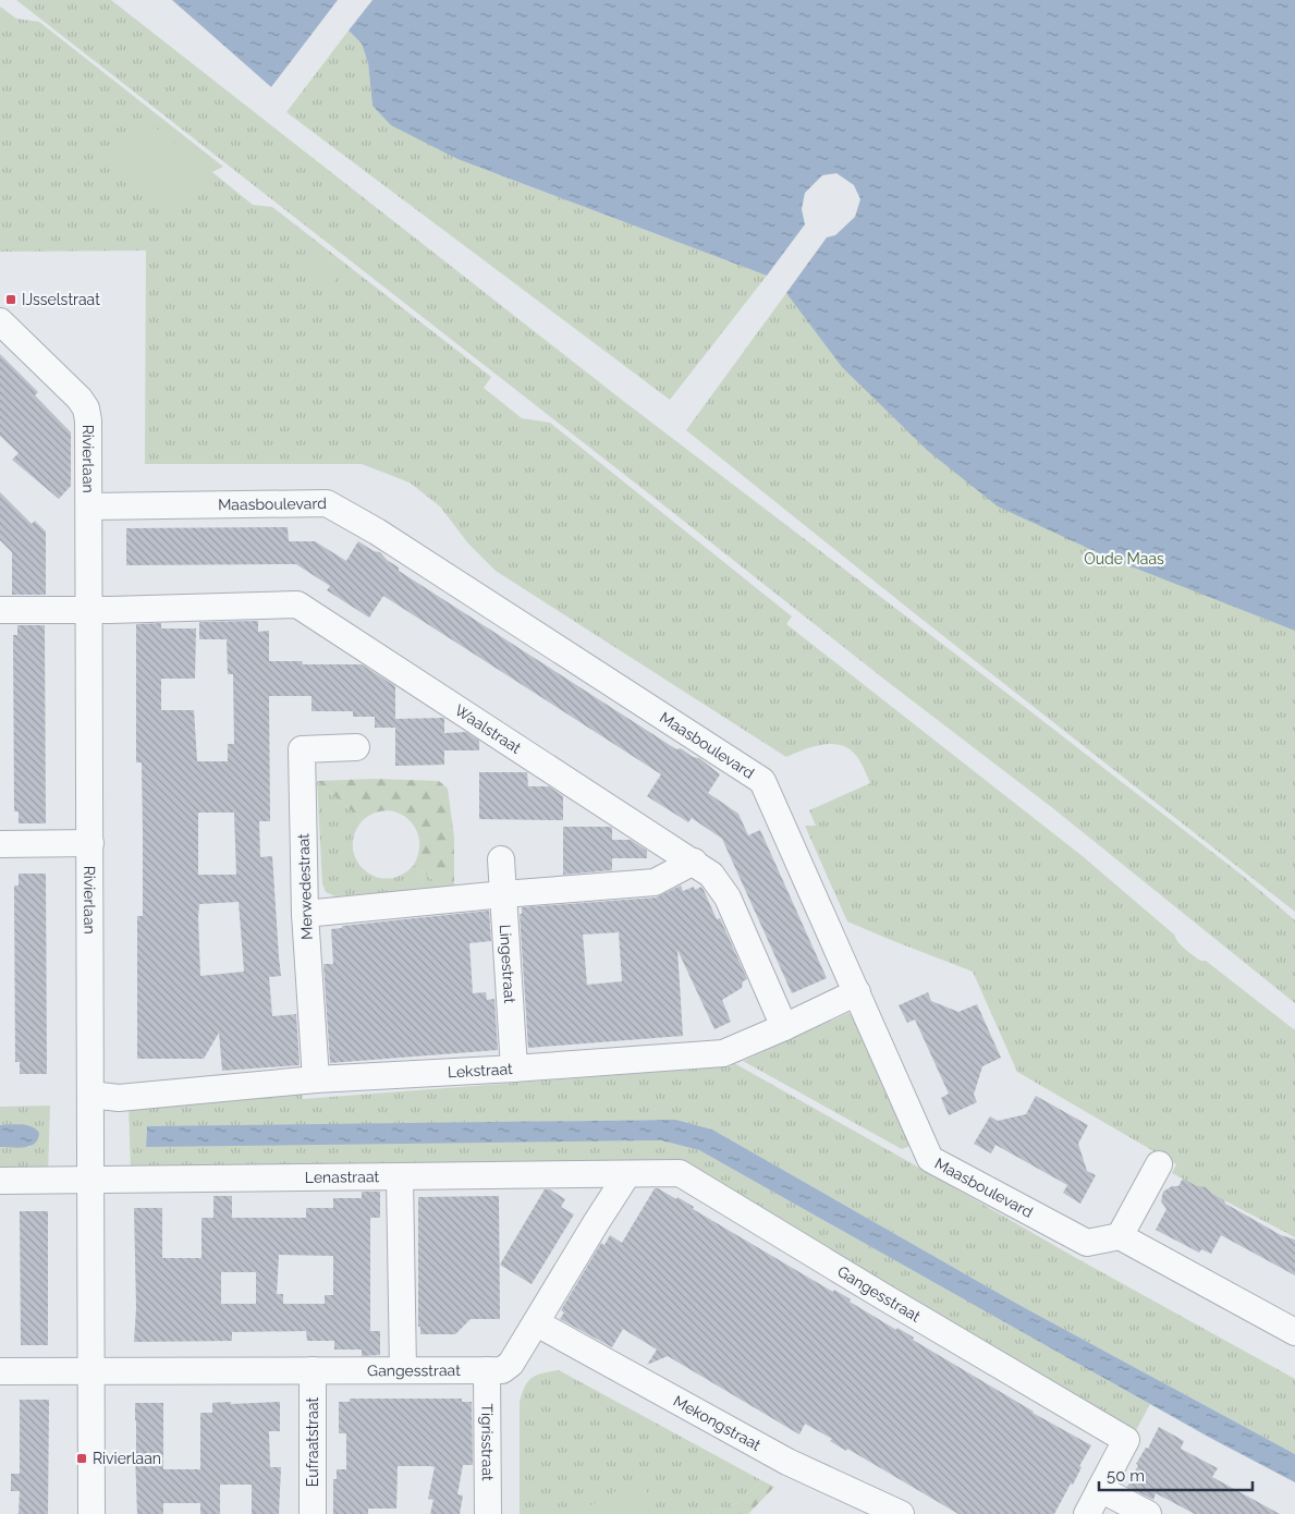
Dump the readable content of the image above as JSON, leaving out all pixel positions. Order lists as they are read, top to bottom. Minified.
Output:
{"streets":{"street":["Rivierlaan","Maasboulevard","Waalstraat","Merwedestraat","Lingestraat","Lekstraat","Lenastraat","Gangesstraat","Mekongstraat","Eufraatstraat","Tigrisstraat"]},"crossings":[["Rivierlaan","Maasboulevard"],["Rivierlaan","Waalstraat"],["Rivierlaan","Lekstraat"],["Rivierlaan","Lenastraat"],["Rivierlaan","Gangesstraat"],["Maasboulevard","Lekstraat"],["Waalstraat","Lekstraat"],["Merwedestraat","Lekstraat"],["Lingestraat","Lekstraat"],["Lenastraat","Gangesstraat"],["Gangesstraat","Mekongstraat"],["Gangesstraat","Eufraatstraat"],["Gangesstraat","Tigrisstraat"]],"parks":["Oude Maas"],"places":{"transit":["IJsselstraat","Rivierlaan"]},"scale_bar":"50 m"}
